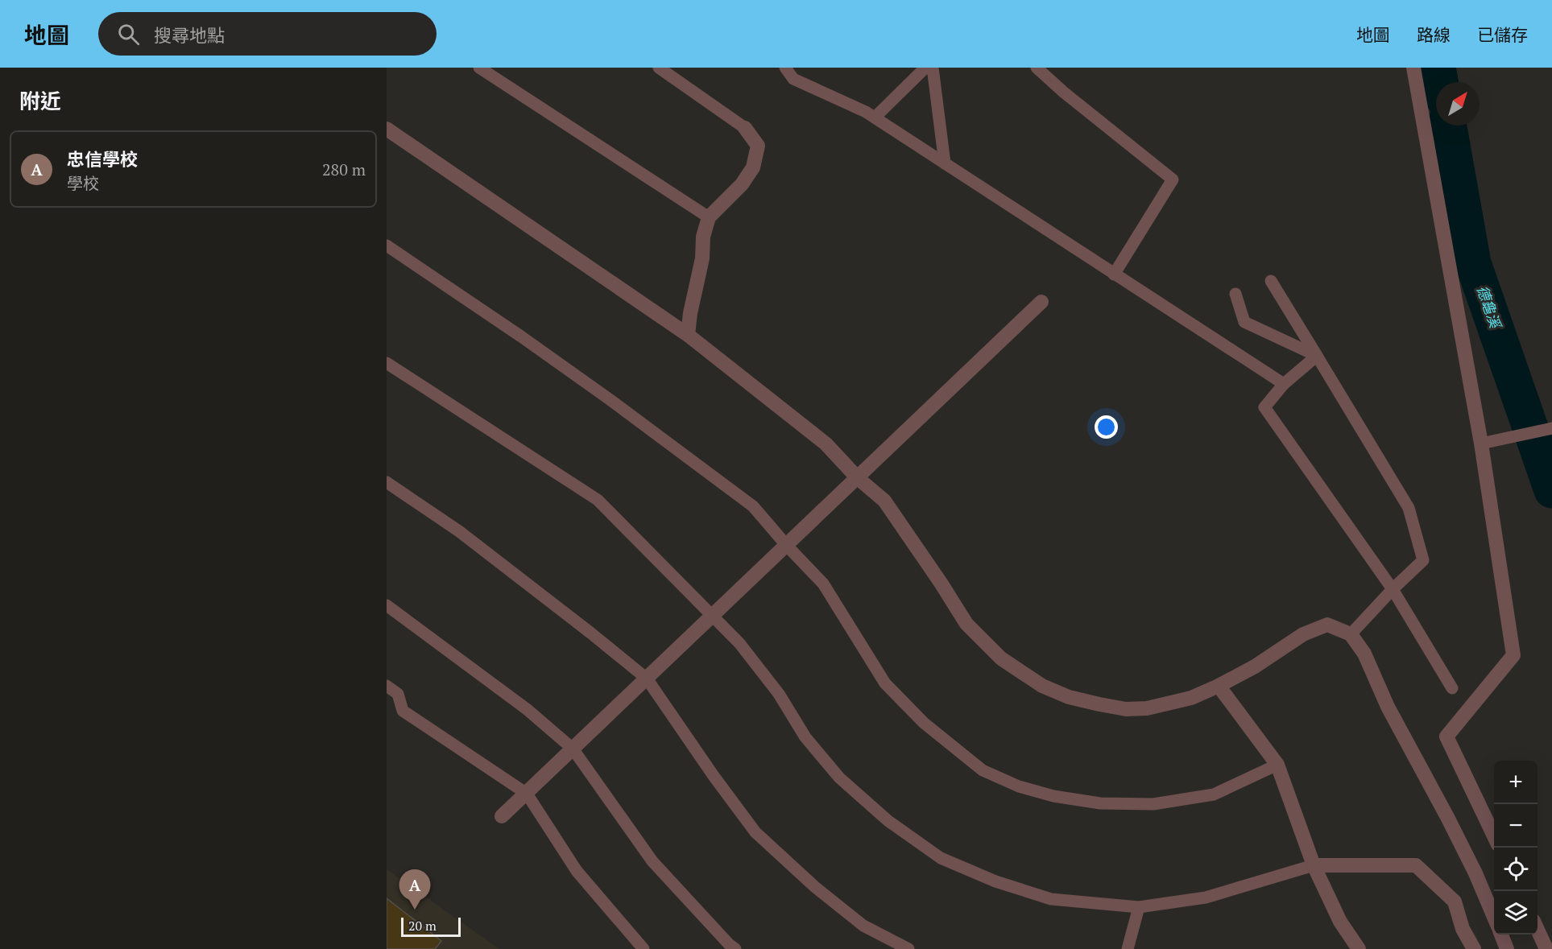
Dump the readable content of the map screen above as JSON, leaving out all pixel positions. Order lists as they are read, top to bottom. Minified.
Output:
{"water":["德龜溪"],"scale_bar":"20 m","north":"top right","page":{"header":"地圖","search":"搜尋地點","nav":["地圖","路線","已儲存"],"heading":"附近","list":[{"mark":"A","name":"忠信學校","note":"學校","value":"280 m"}],"map_buttons":["+","−"],"pins":"A","scale":"20 m"}}
